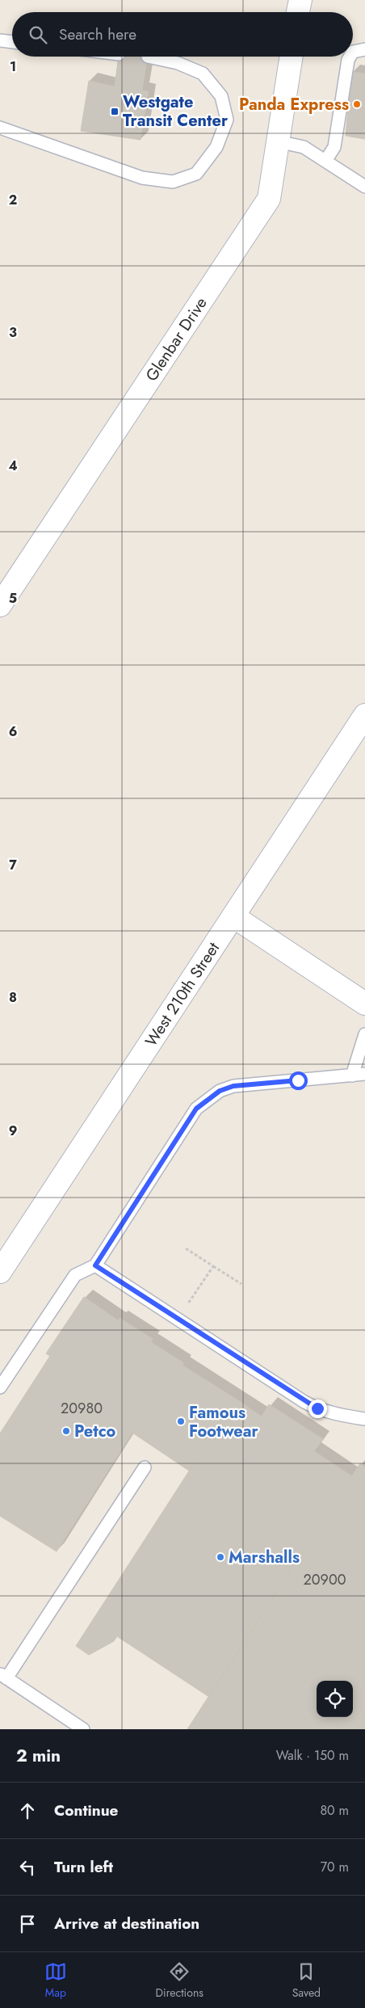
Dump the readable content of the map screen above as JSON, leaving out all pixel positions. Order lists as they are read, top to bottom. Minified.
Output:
{"streets":{"street":["Glenbar Drive","West 210th Street"]},"places":{"other":["Panda Express","Famous Footwear","Petco","Marshalls"],"transit":["Westgate Transit Center"]},"house_numbers":["20980","20900"],"page":{"search":"Search here","heading":["2 min","Walk · 150 m"],"list":[["Continue","80 m"],["Turn left","70 m"],"Arrive at destination"],"nav":["Map","Directions","Saved"]},"grid":{"rows":["1","2","3","4","5","6","7","8","9"]}}
